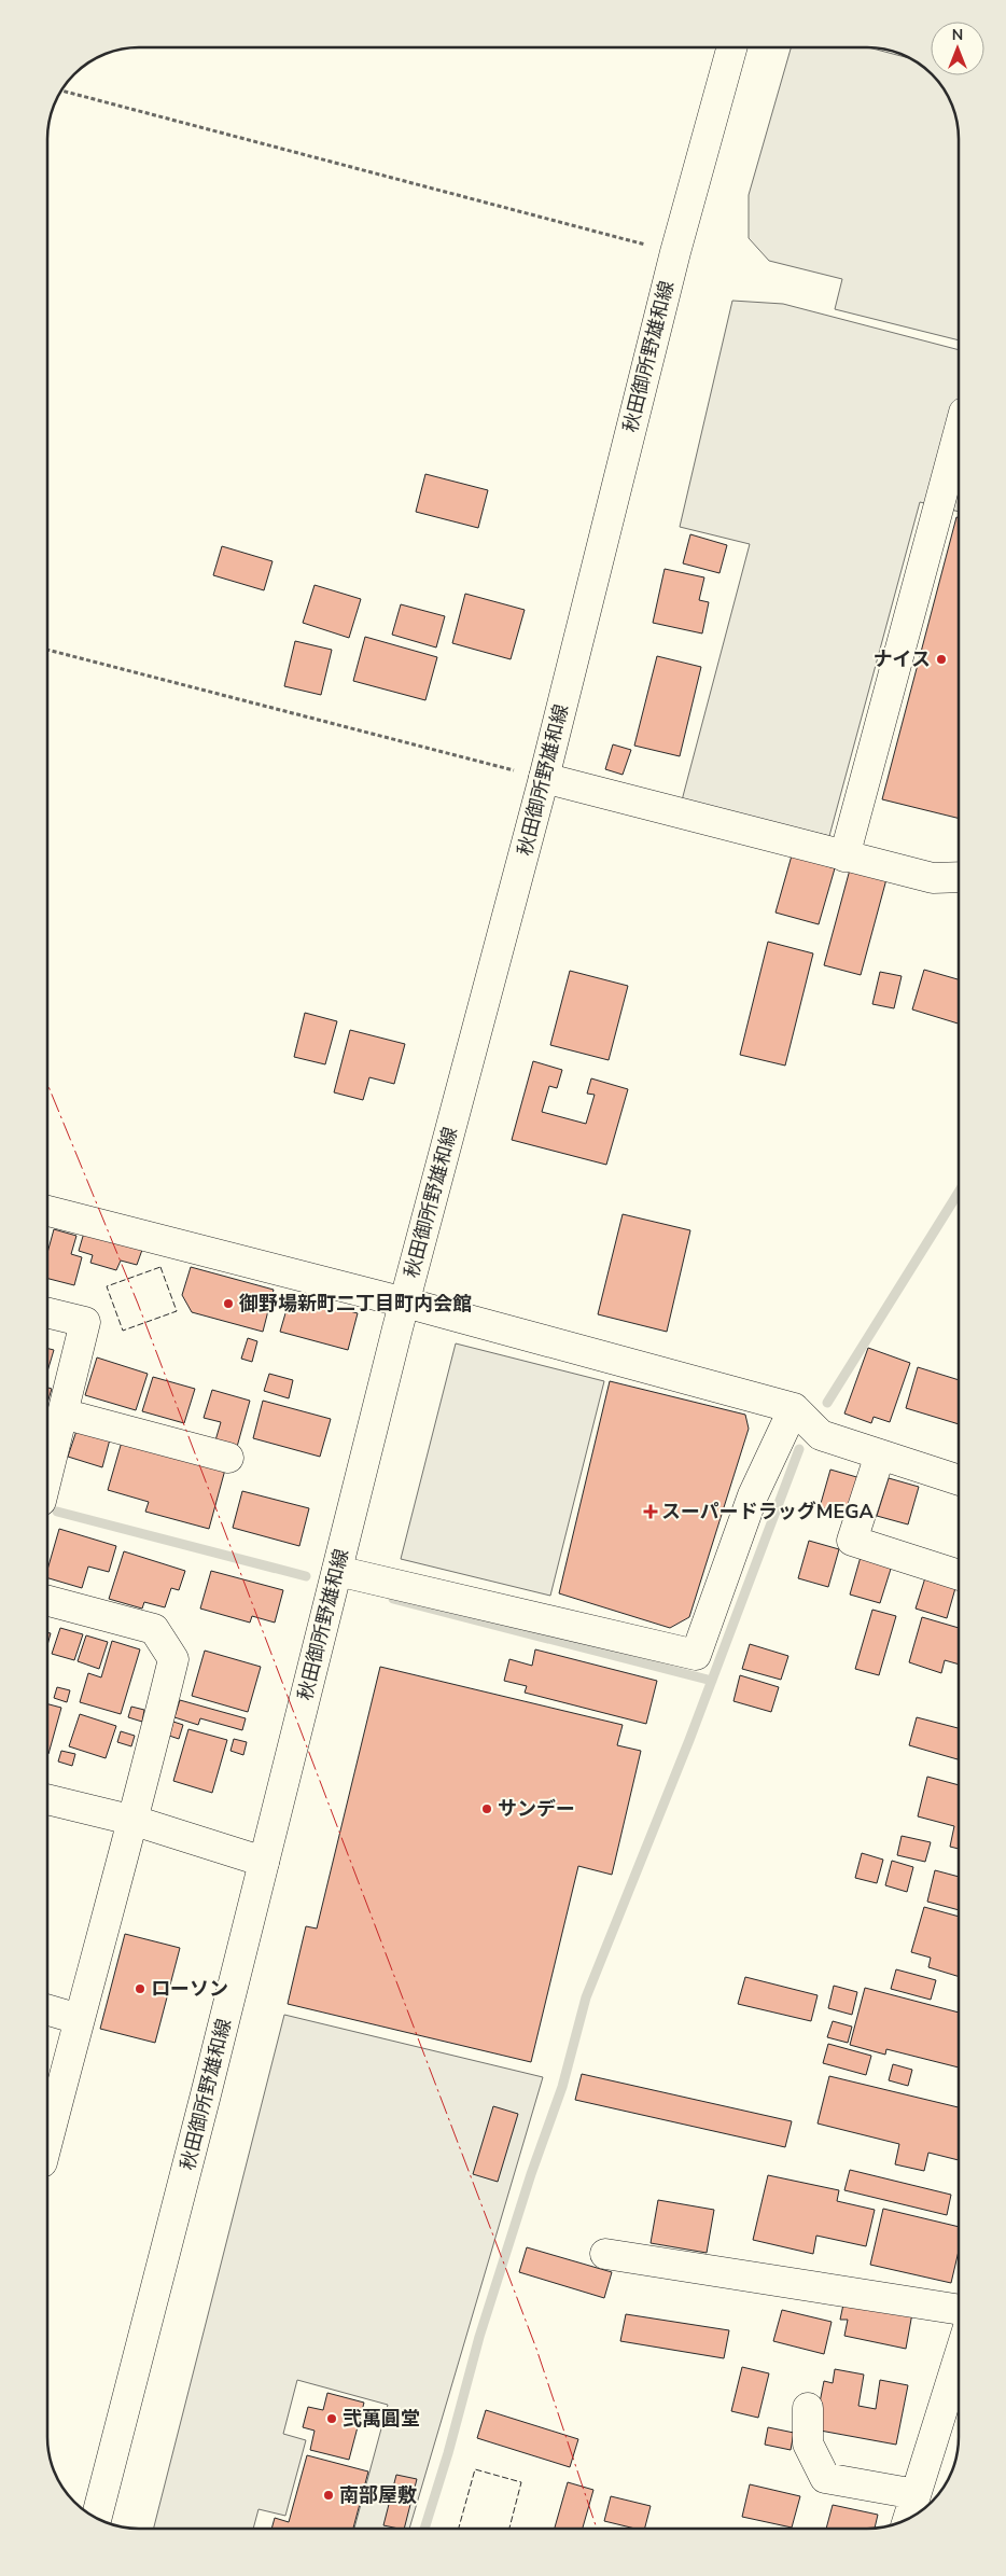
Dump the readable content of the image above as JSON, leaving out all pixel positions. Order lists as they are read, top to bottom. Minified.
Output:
{"streets":{"street":["秋田御所野雄和線"]},"places":{"other":["ナイス","御野場新町二丁目町内会館","サンデー","ローソン","弐萬圓堂","南部屋敷"],"health":["スーパードラッグMEGA"]},"north":"top"}
